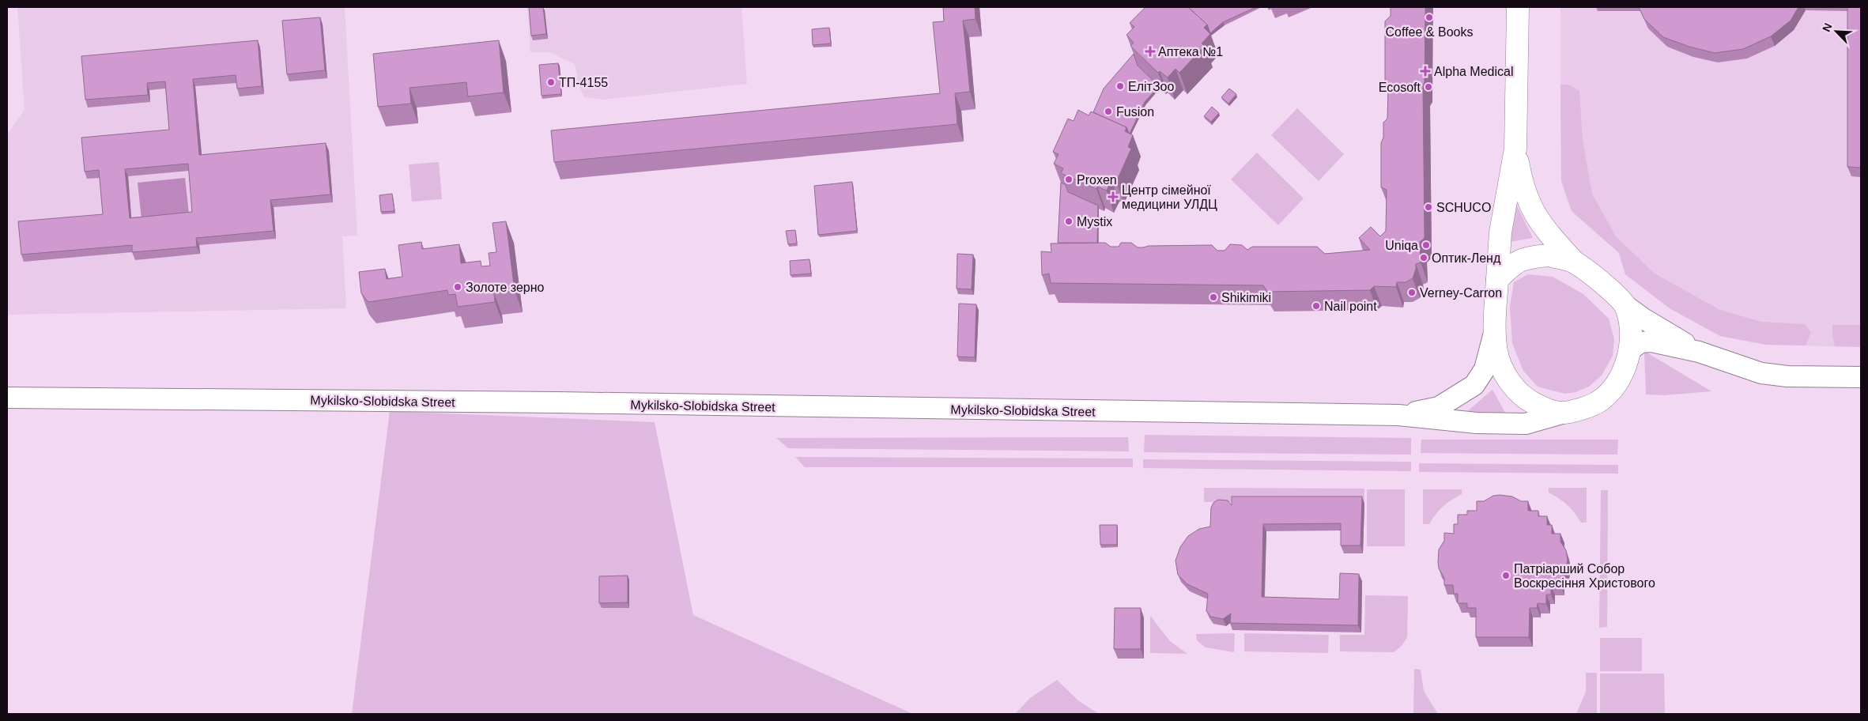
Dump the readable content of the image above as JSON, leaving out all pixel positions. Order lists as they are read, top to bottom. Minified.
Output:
{"streets":{"street":["Mykilsko-Slobidska Street"]},"places":{"other":["Coffee & Books","ТП-4155","ЕлітЗоо","Ecosoft","Fusion","Proxen","SCHUCO","Mystix","Uniqa","Оптик-Ленд","Золоте зерно","Verney-Carron","Shikimiki","Nail point","Патріарший Собор Воскресіння Христового"],"health":["Аптека №1","Alpha Medical","Центр сімейної медицини УЛДЦ"]},"north":"top left"}
